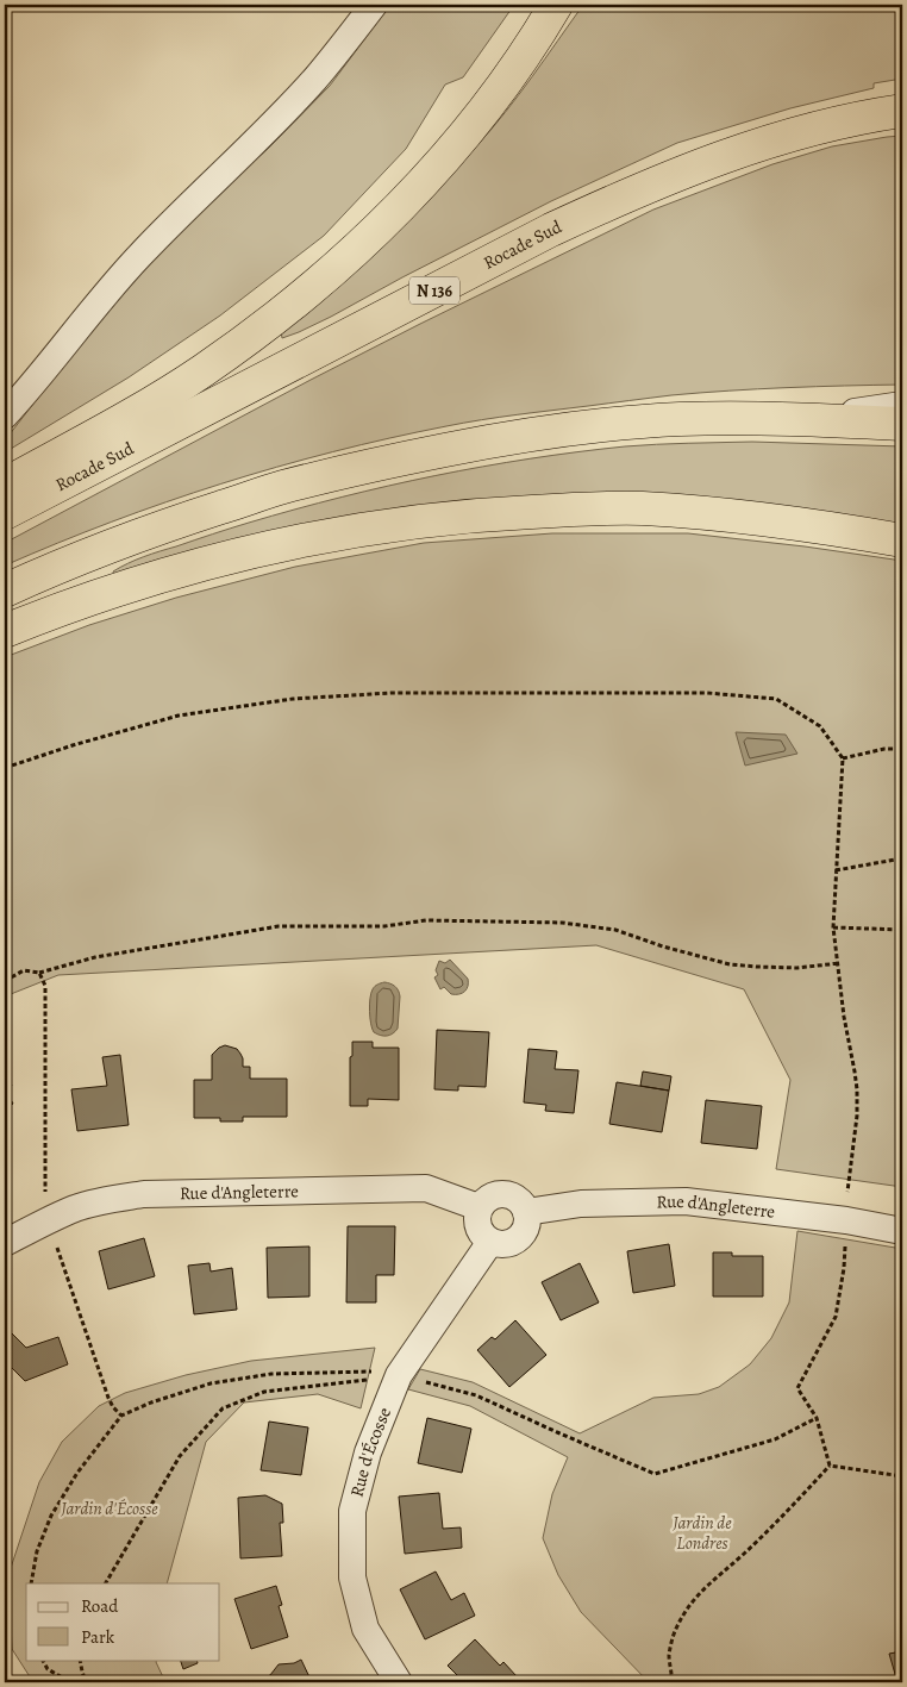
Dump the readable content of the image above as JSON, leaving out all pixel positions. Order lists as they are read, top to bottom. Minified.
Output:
{"streets":{"highway":["Rocade Sud","N 136"],"street":["Rue d'Angleterre","Rue d'Écosse"]},"crossings":[["Rue d'Angleterre","Rue d'Écosse"]],"parks":["Jardin d'Écosse","Jardin de Londres"],"legend":["Road","Park"]}
